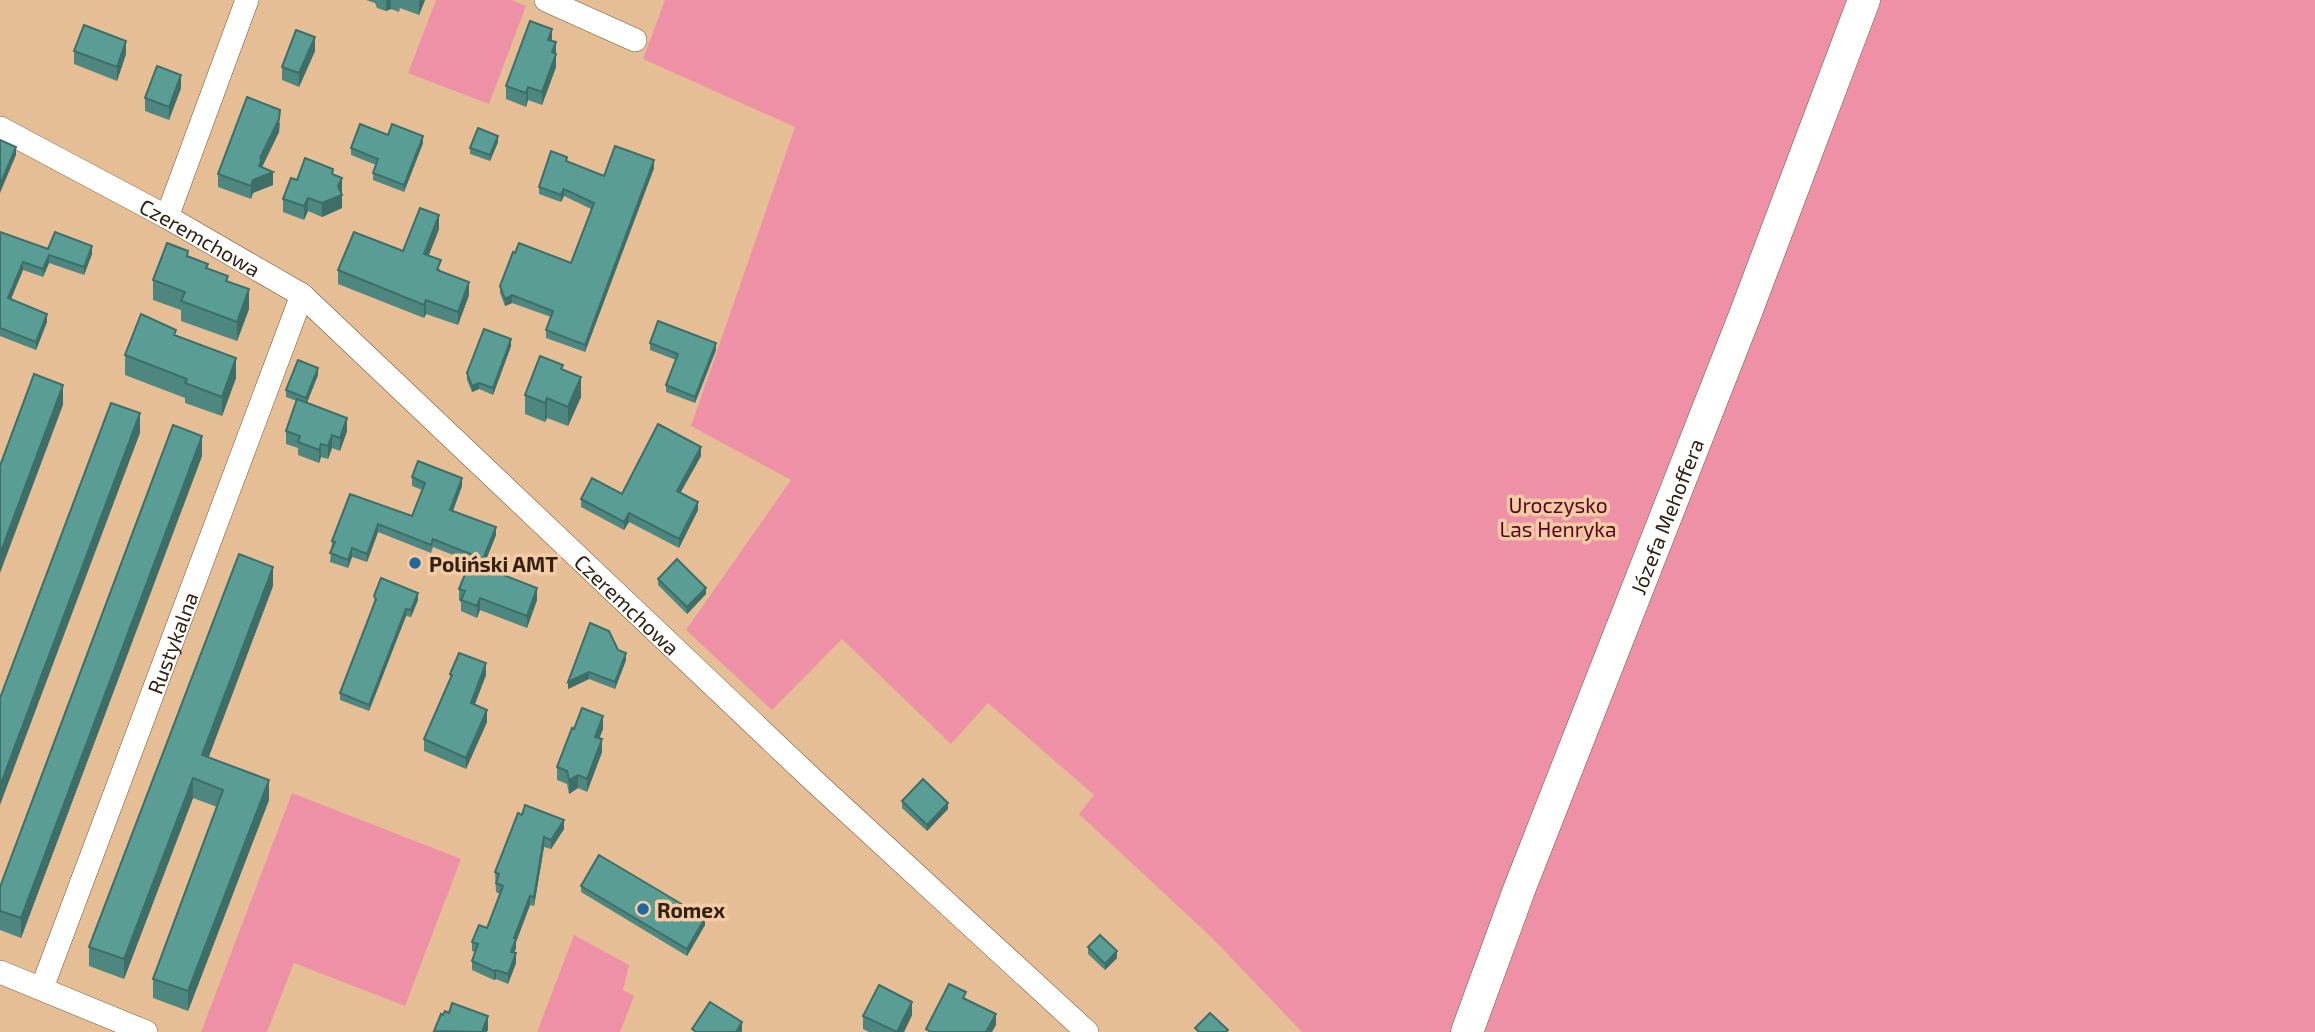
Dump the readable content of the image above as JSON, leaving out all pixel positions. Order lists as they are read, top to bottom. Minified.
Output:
{"streets":{"street":["Czeremchowa","Józefa Mehoffera","Rustykalna"]},"crossings":[["Czeremchowa","Rustykalna"]],"parks":["Uroczysko Las Henryka"],"places":["Poliński AMT","Romex"]}
